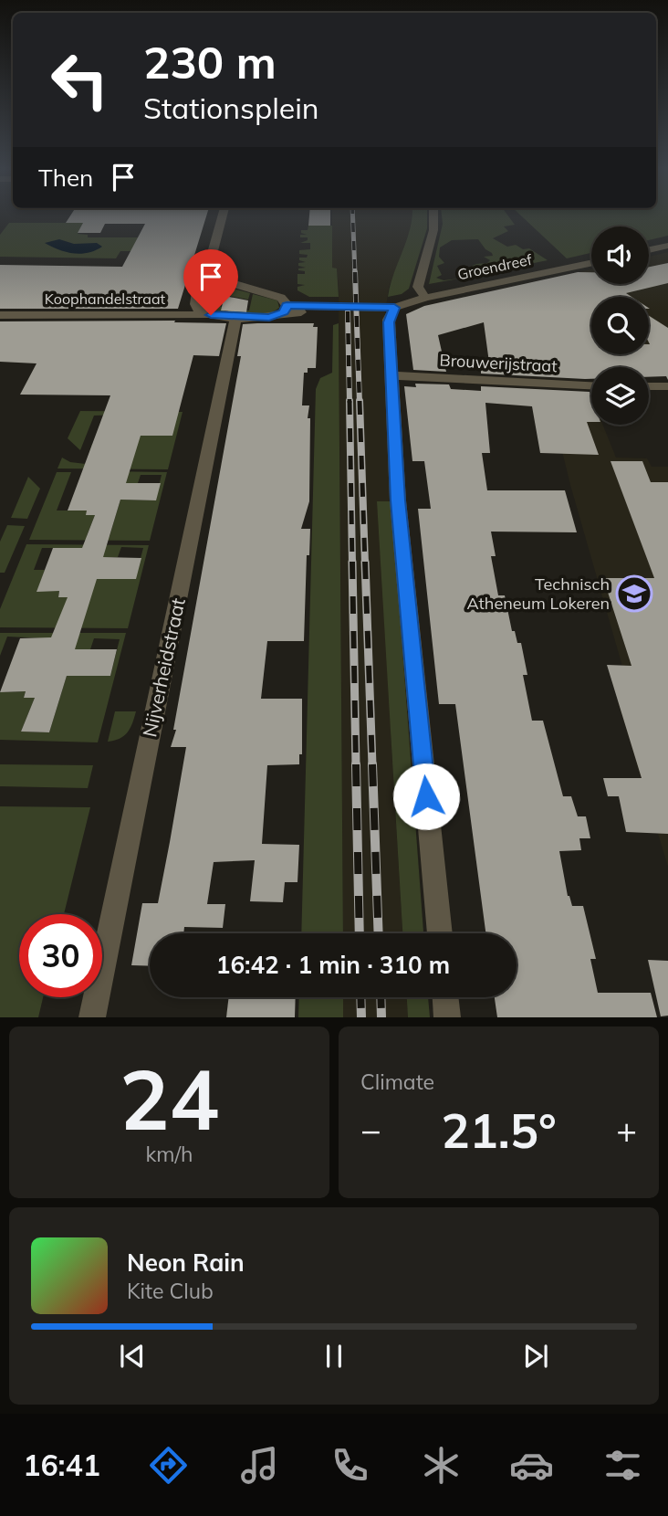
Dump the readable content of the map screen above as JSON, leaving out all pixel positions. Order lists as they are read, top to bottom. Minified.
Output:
{"streets":{"street":["Groendreef","Koophandelstraat","Brouwerijstraat","Nijverheidstraat"]},"crossings":[["Groendreef","Koophandelstraat"],["Koophandelstraat","Nijverheidstraat"]],"places":{"school or university":["Technisch Atheneum Lokeren"]},"page":{"turn":["230 m","Stationsplein"],"then":"Then","limit":"30","trip":"16:42 · 1 min · 310 m","tile":[["24","km/h"],"Climate"],"heat":["−","21.5°","+"],"song":["Neon Rain","Kite Club"],"tabs":"16:41"}}
